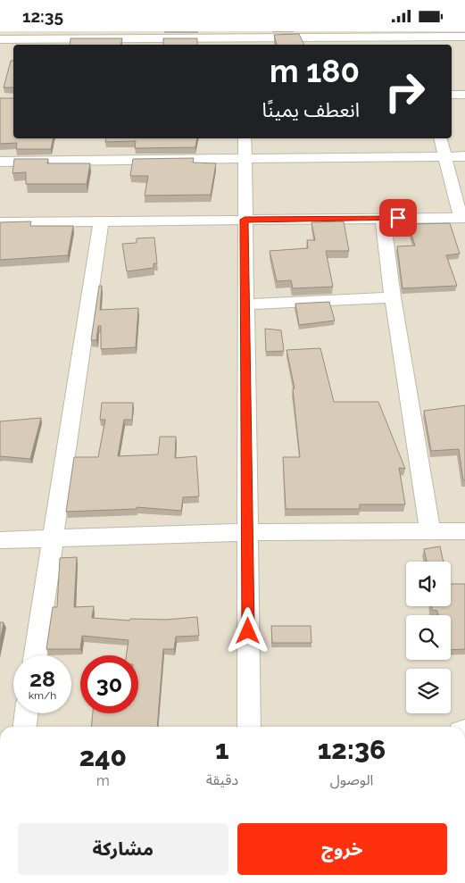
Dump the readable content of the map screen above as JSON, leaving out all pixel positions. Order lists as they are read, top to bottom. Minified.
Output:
{"page":{"status":"12:35","turn":["180 m","انعطف يمينًا"],"speed":"28 km/h","limit":"30","eta":["12:36","الوصول","1","دقيقة","240","m"],"buttons":["خروج","مشاركة"]}}
